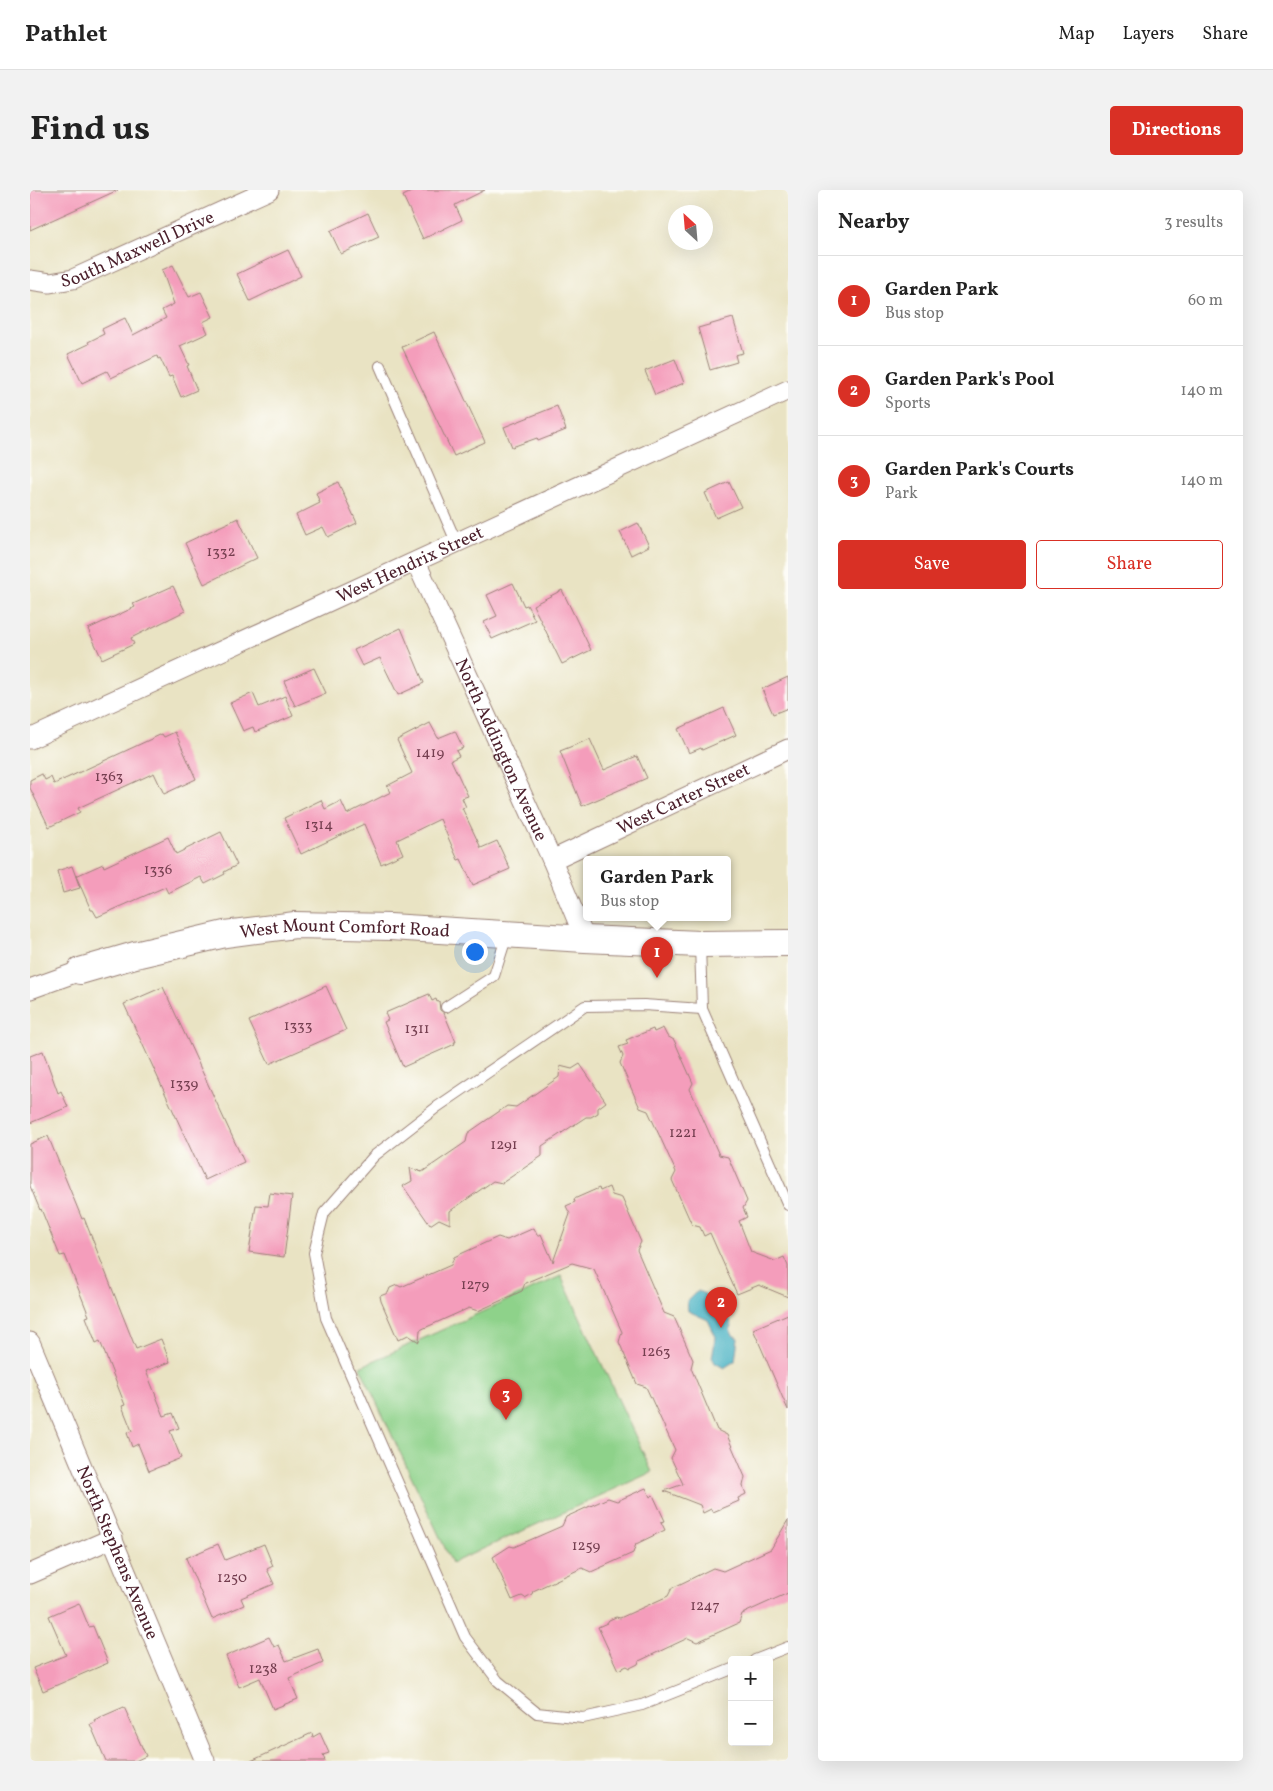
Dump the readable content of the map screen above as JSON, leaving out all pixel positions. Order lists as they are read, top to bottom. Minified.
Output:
{"streets":{"street":["South Maxwell Drive","West Hendrix Street","North Addington Avenue","West Carter Street","West Mount Comfort Road","North Stephens Avenue"]},"crossings":[["West Hendrix Street","North Addington Avenue"],["North Addington Avenue","West Carter Street"],["North Addington Avenue","West Mount Comfort Road"]],"house_numbers":["1332","1419","1363","1314","1336","1333","1311","1339","1221","1291","1279","1263","1259","1250","1247","1238"],"north":"top left","page":{"header":"Pathlet","nav":["Map","Layers","Share"],"title":"Find us","buttons":["Directions",["Save","Share"]],"heading":["Nearby","3 results"],"list":[{"mark":"1","name":"Garden Park","note":"Bus stop","value":"60 m"},{"mark":"2","name":"Garden Park's Pool","note":"Sports","value":"140 m"},{"mark":"3","name":"Garden Park's Courts","note":"Park","value":"140 m"}],"popup":["Garden Park","Bus stop"],"pins":["1","2","3"],"map_buttons":["+","−"]}}
